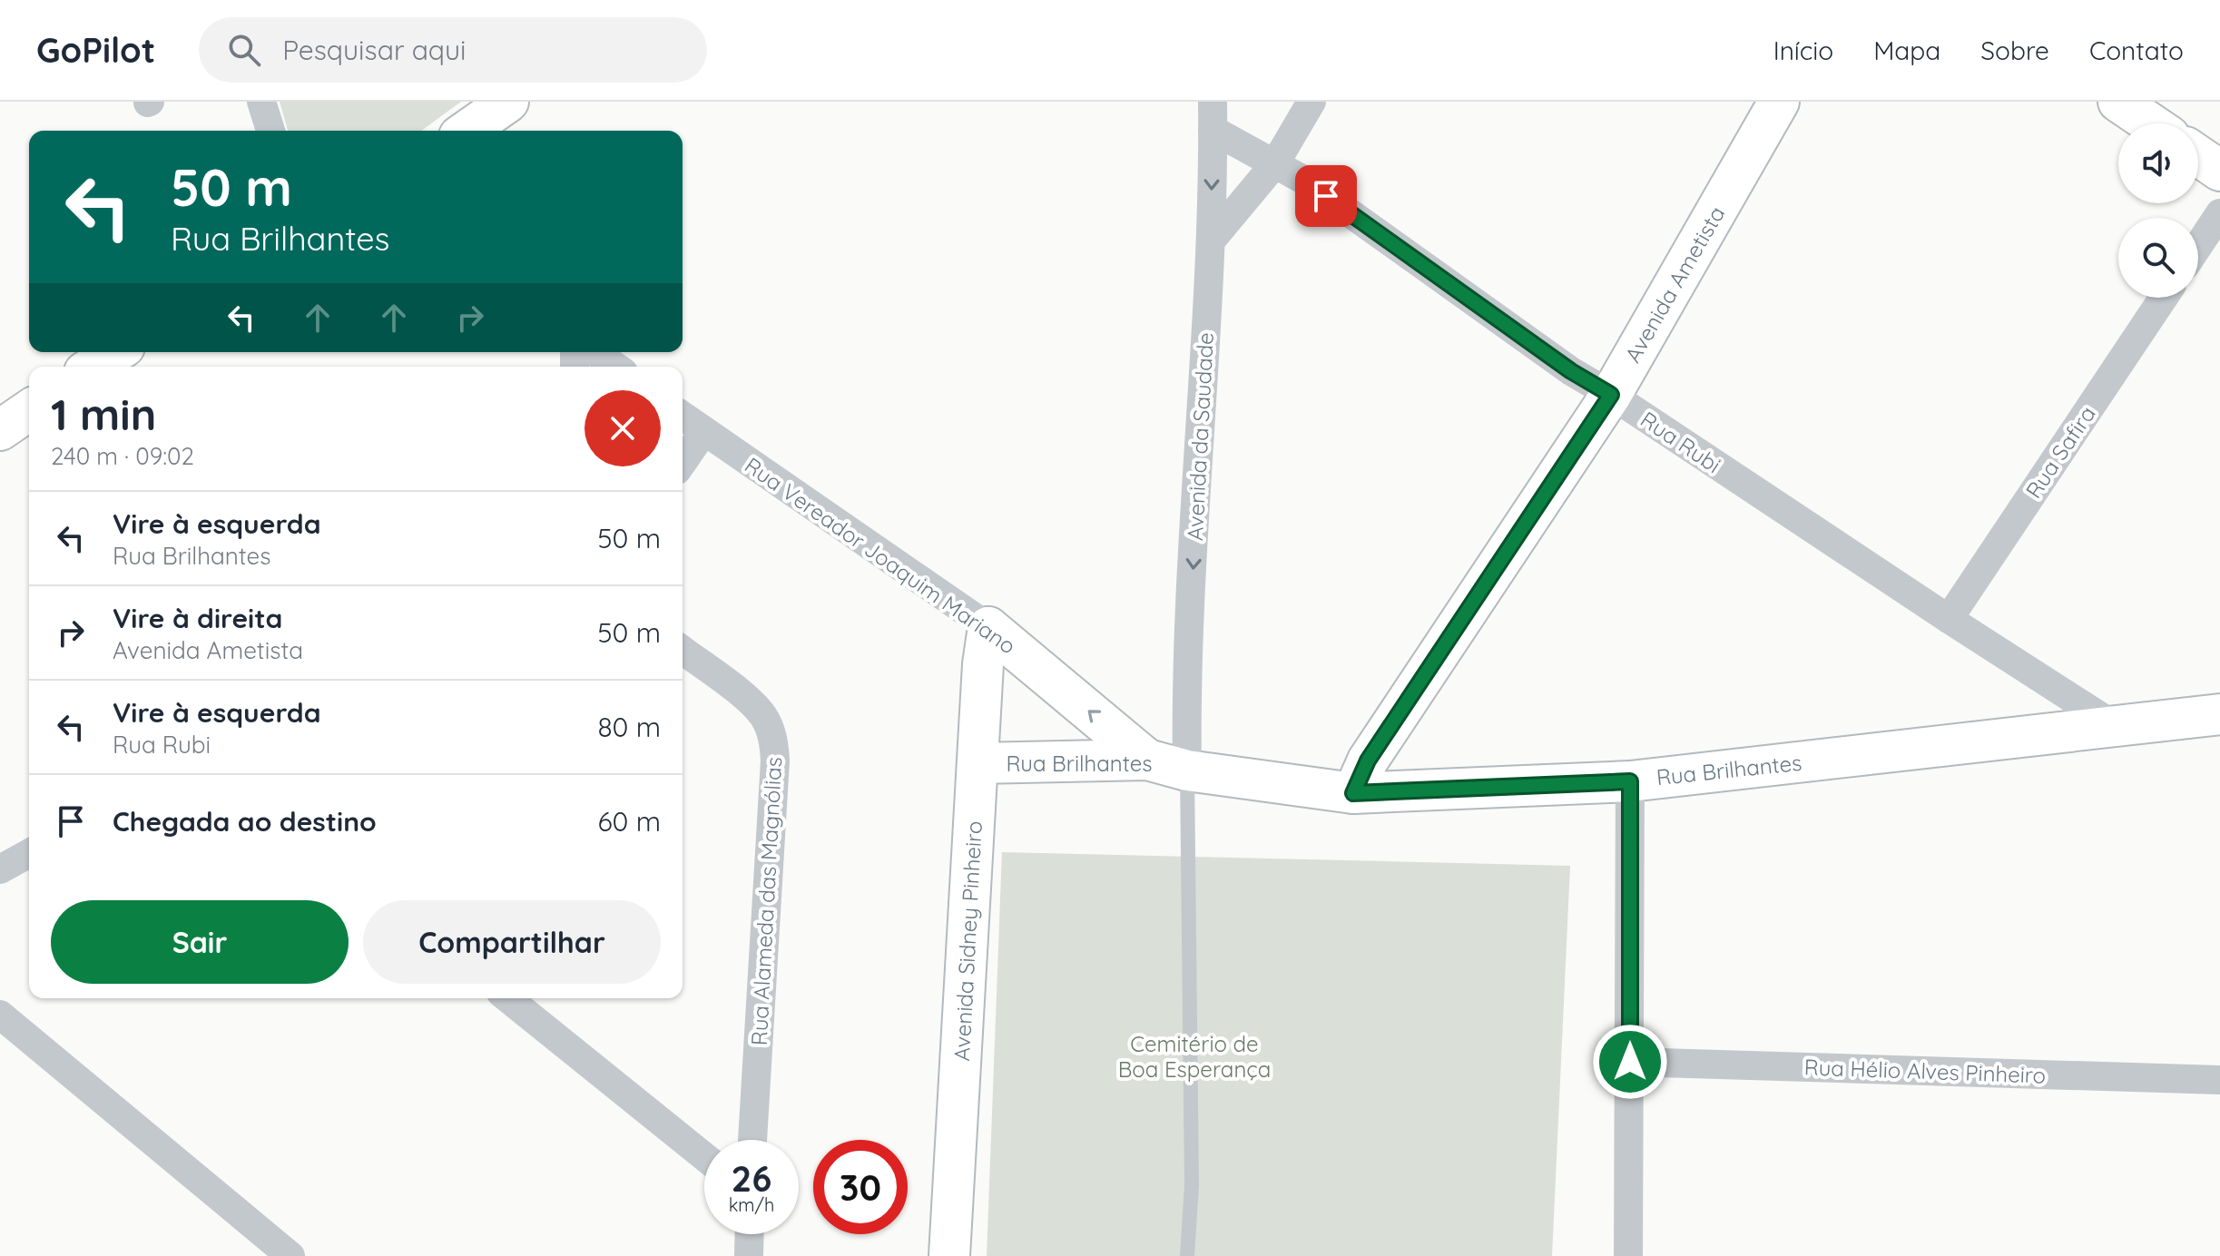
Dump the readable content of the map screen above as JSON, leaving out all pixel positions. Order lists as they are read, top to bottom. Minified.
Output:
{"streets":{"street":["Avenida Ametista","Avenida da Saudade","Rua Rubi","Rua Safira","Rua Vereador Joaquim Mariano","Rua Brilhantes","Rua Alameda das Magnólias","Avenida Sidney Pinheiro","Rua Hélio Alves Pinheiro"]},"crossings":[["Avenida Ametista","Rua Rubi"],["Avenida Ametista","Rua Brilhantes"],["Avenida da Saudade","Rua Rubi"],["Avenida da Saudade","Rua Brilhantes"],["Rua Rubi","Rua Safira"],["Rua Rubi","Rua Brilhantes"],["Rua Vereador Joaquim Mariano","Rua Brilhantes"],["Rua Vereador Joaquim Mariano","Avenida Sidney Pinheiro"],["Rua Brilhantes","Avenida Sidney Pinheiro"]],"one_way":["Avenida da Saudade","Rua Vereador Joaquim Mariano"],"parks":["Cemitério de Boa Esperança"],"page":{"header":"GoPilot","search":"Pesquisar aqui","nav":["Início","Mapa","Sobre","Contato"],"turn":["50 m","Rua Brilhantes"],"heading":["1 min","240 m · 09:02"],"list":[{"name":"Vire à esquerda","note":"Rua Brilhantes","value":"50 m"},{"name":"Vire à direita","note":"Avenida Ametista","value":"50 m"},{"name":"Vire à esquerda","note":"Rua Rubi","value":"80 m"},{"name":"Chegada ao destino","value":"60 m"}],"buttons":["Sair","Compartilhar"],"speed":"26 km/h","limit":"30"}}
